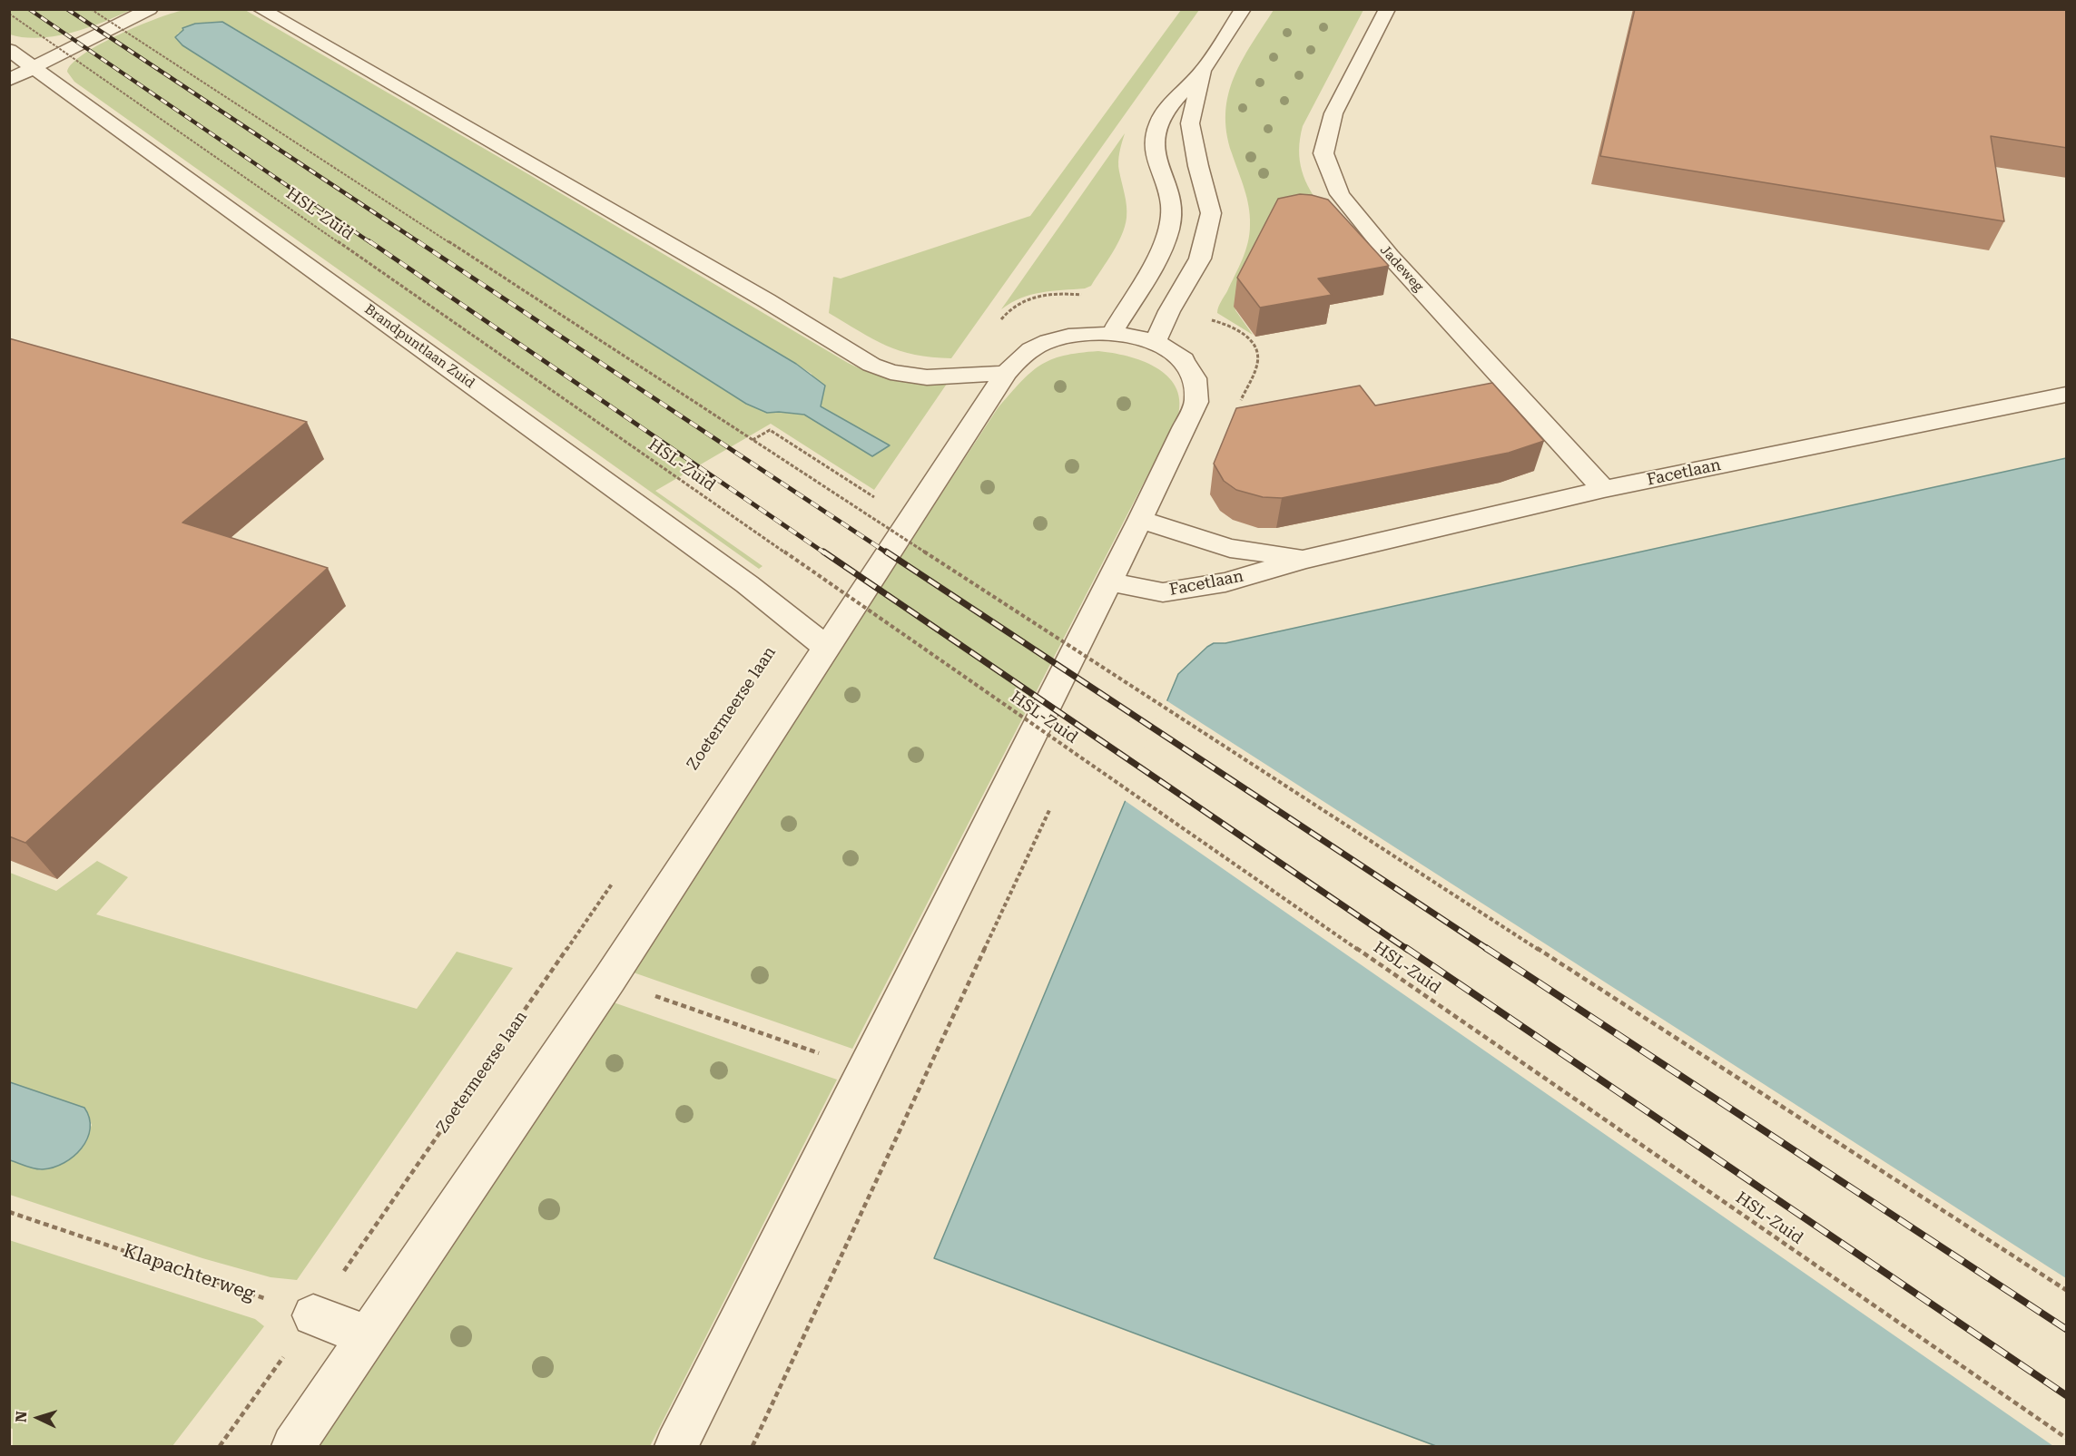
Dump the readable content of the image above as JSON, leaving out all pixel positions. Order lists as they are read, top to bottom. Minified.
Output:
{"streets":{"street":["Jadeweg","Brandpuntlaan Zuid","Facetlaan"],"path":["HSL-Zuid","Zoetermeerse laan","Klapachterweg"]},"crossings":[["Jadeweg","Facetlaan"],["Zoetermeerse laan","Klapachterweg"]],"north":"left"}
